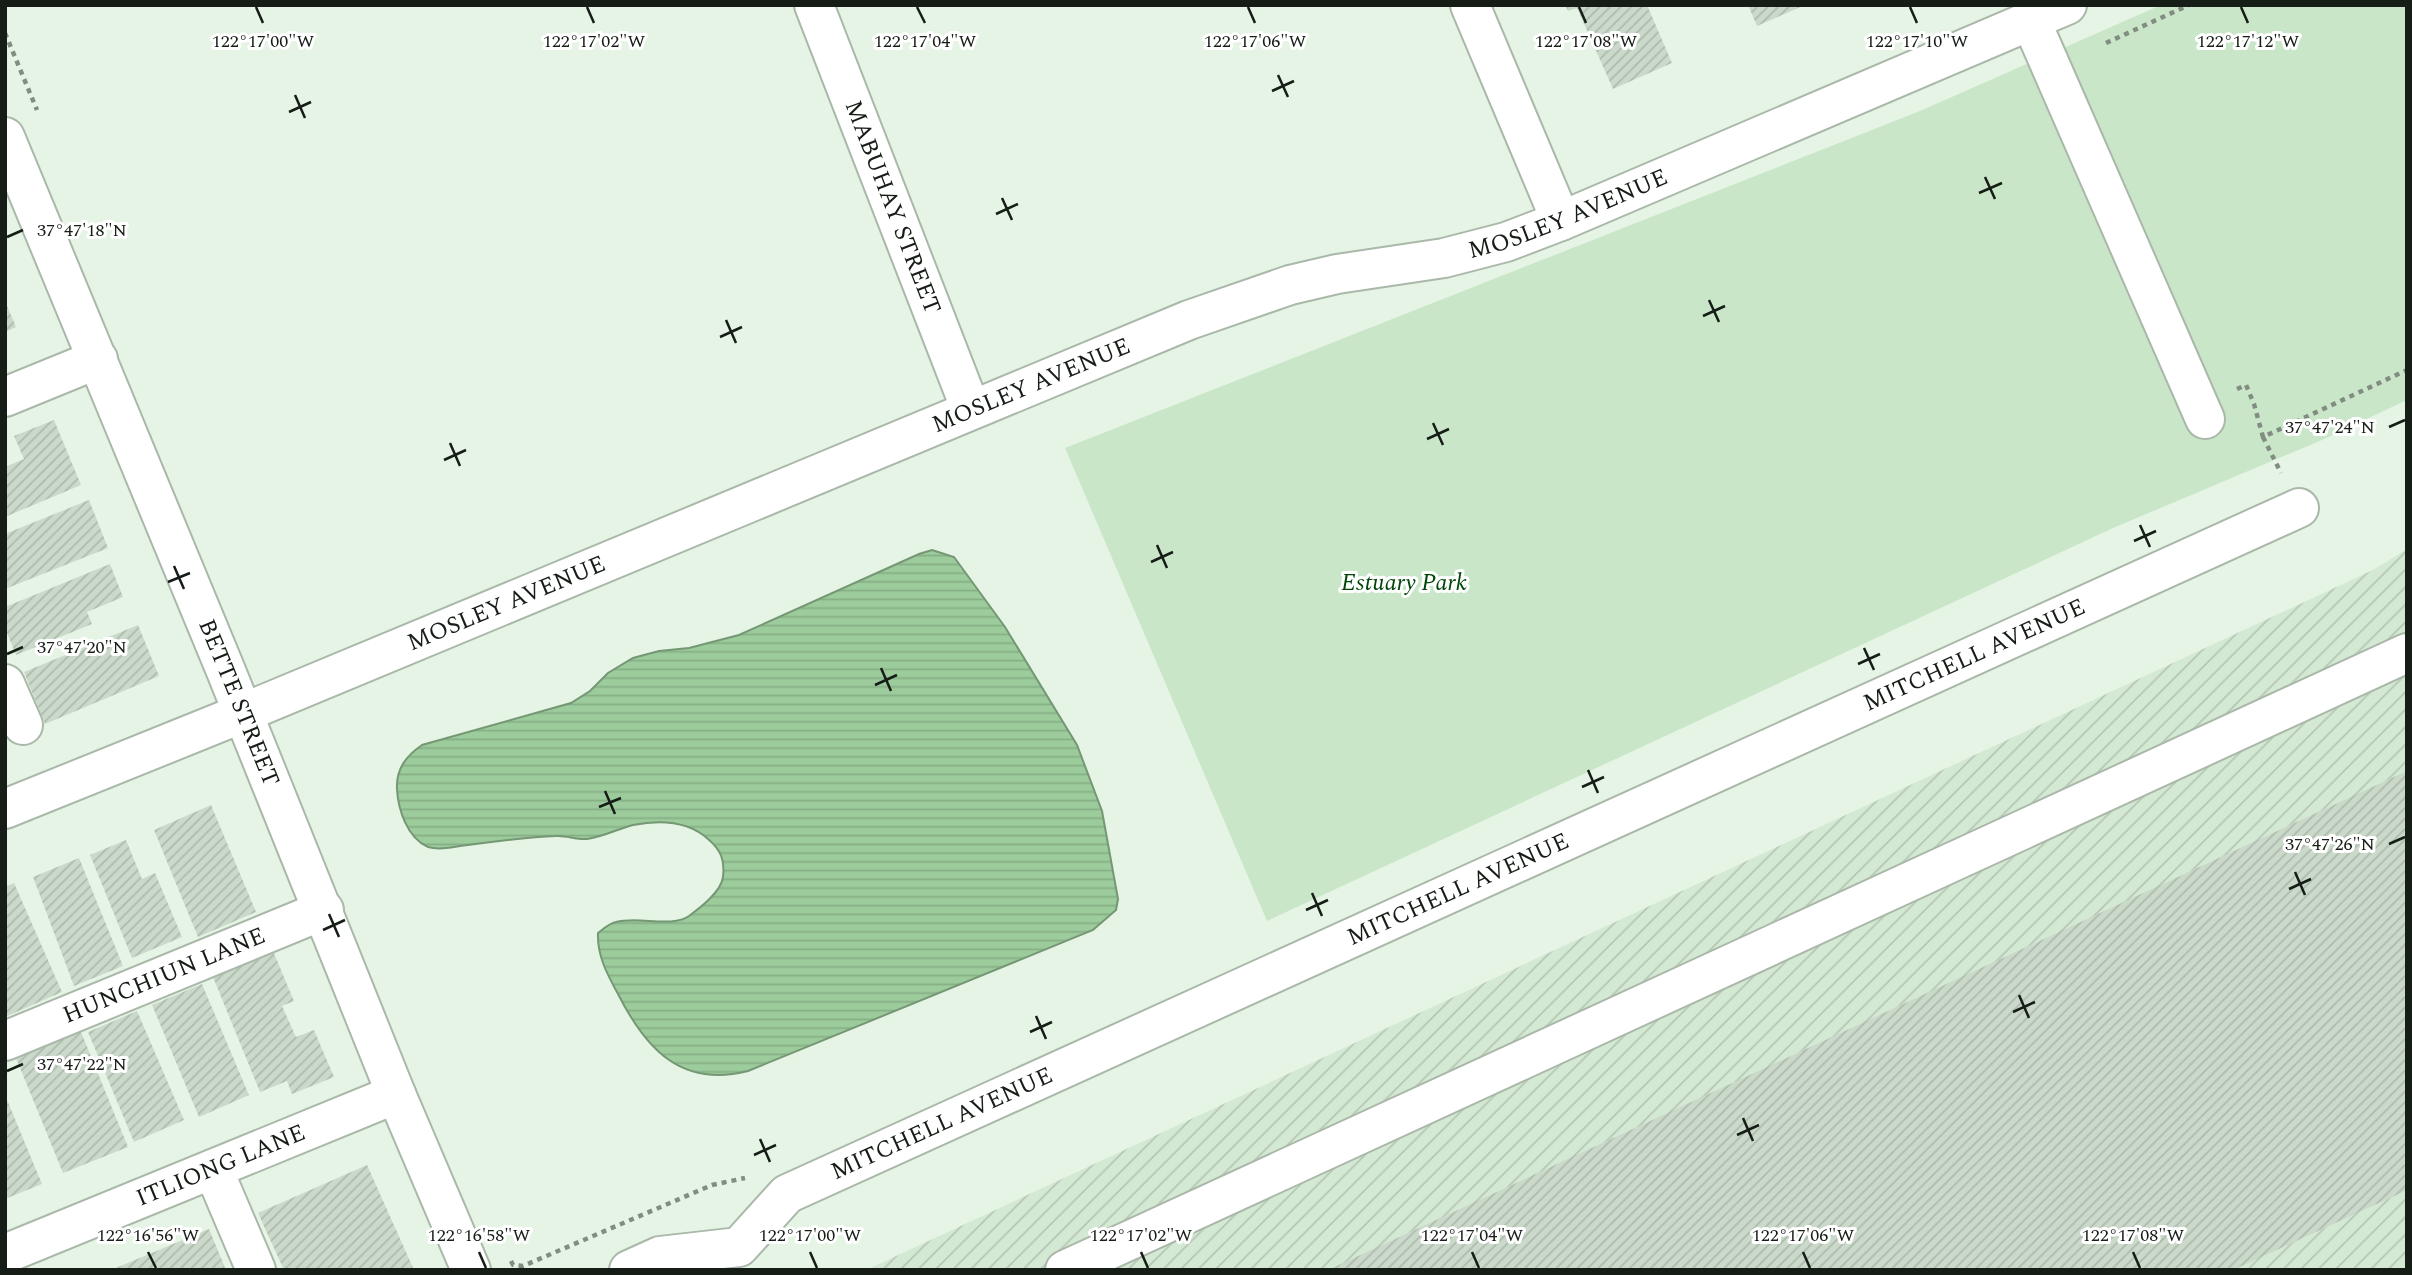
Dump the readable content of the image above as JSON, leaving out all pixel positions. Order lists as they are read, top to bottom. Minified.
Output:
{"streets":{"street":["MABUHAY STREET","MOSLEY AVENUE","MITCHELL AVENUE","BETTE STREET","HUNCHIUN LANE","ITLIONG LANE"]},"crossings":[["MABUHAY STREET","MOSLEY AVENUE"],["MOSLEY AVENUE","BETTE STREET"],["BETTE STREET","HUNCHIUN LANE"],["BETTE STREET","ITLIONG LANE"]],"parks":["Estuary Park"],"coordinates":["122°17'00\"W","122°17'02\"W","122°17'04\"W","122°17'06\"W","122°17'08\"W","122°17'10\"W","122°17'12\"W","37°47'18\"N","37°47'24\"N","37°47'20\"N","37°47'26\"N","37°47'22\"N","122°16'56\"W","122°16'58\"W"]}
